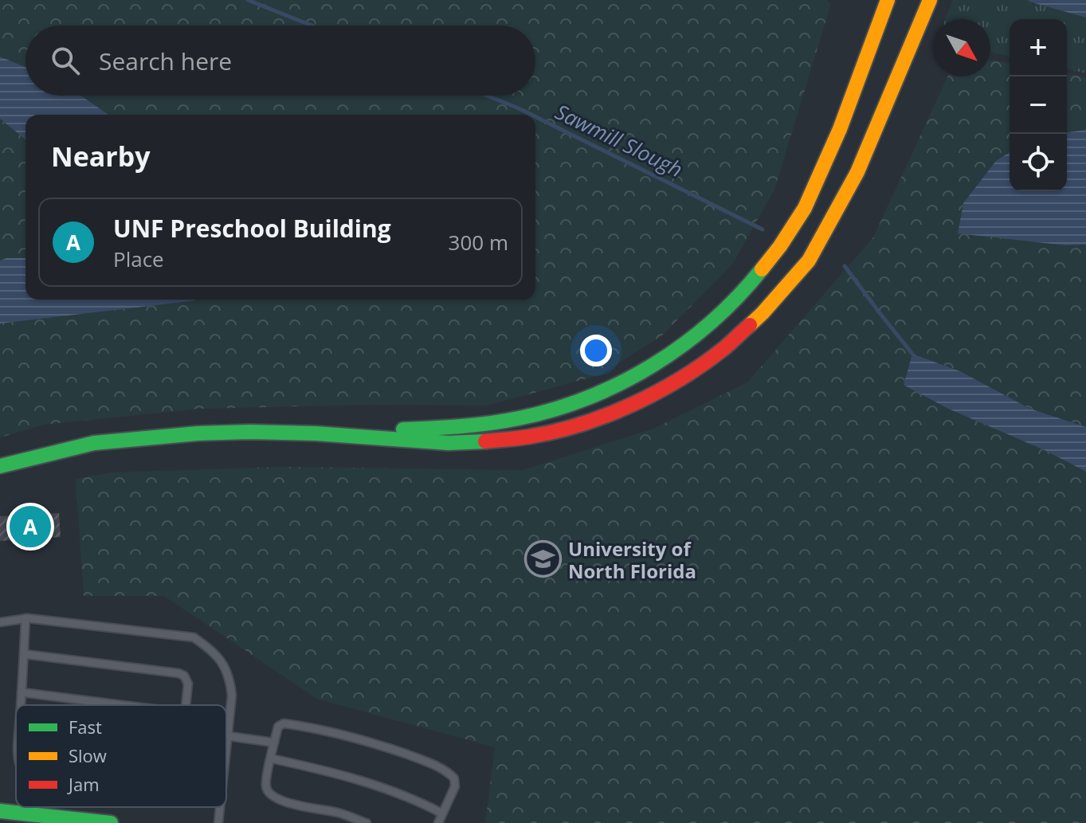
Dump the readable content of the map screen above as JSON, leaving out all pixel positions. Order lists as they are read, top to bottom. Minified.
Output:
{"water":["Sawmill Slough"],"places":{"school or university":["University of North Florida"]},"legend":["Fast","Slow","Jam"],"north":"bottom right","page":{"map_buttons":["+","−"],"search":"Search here","heading":"Nearby","list":[{"mark":"A","name":"UNF Preschool Building","note":"Place","value":"300 m"}],"pins":"A"}}
